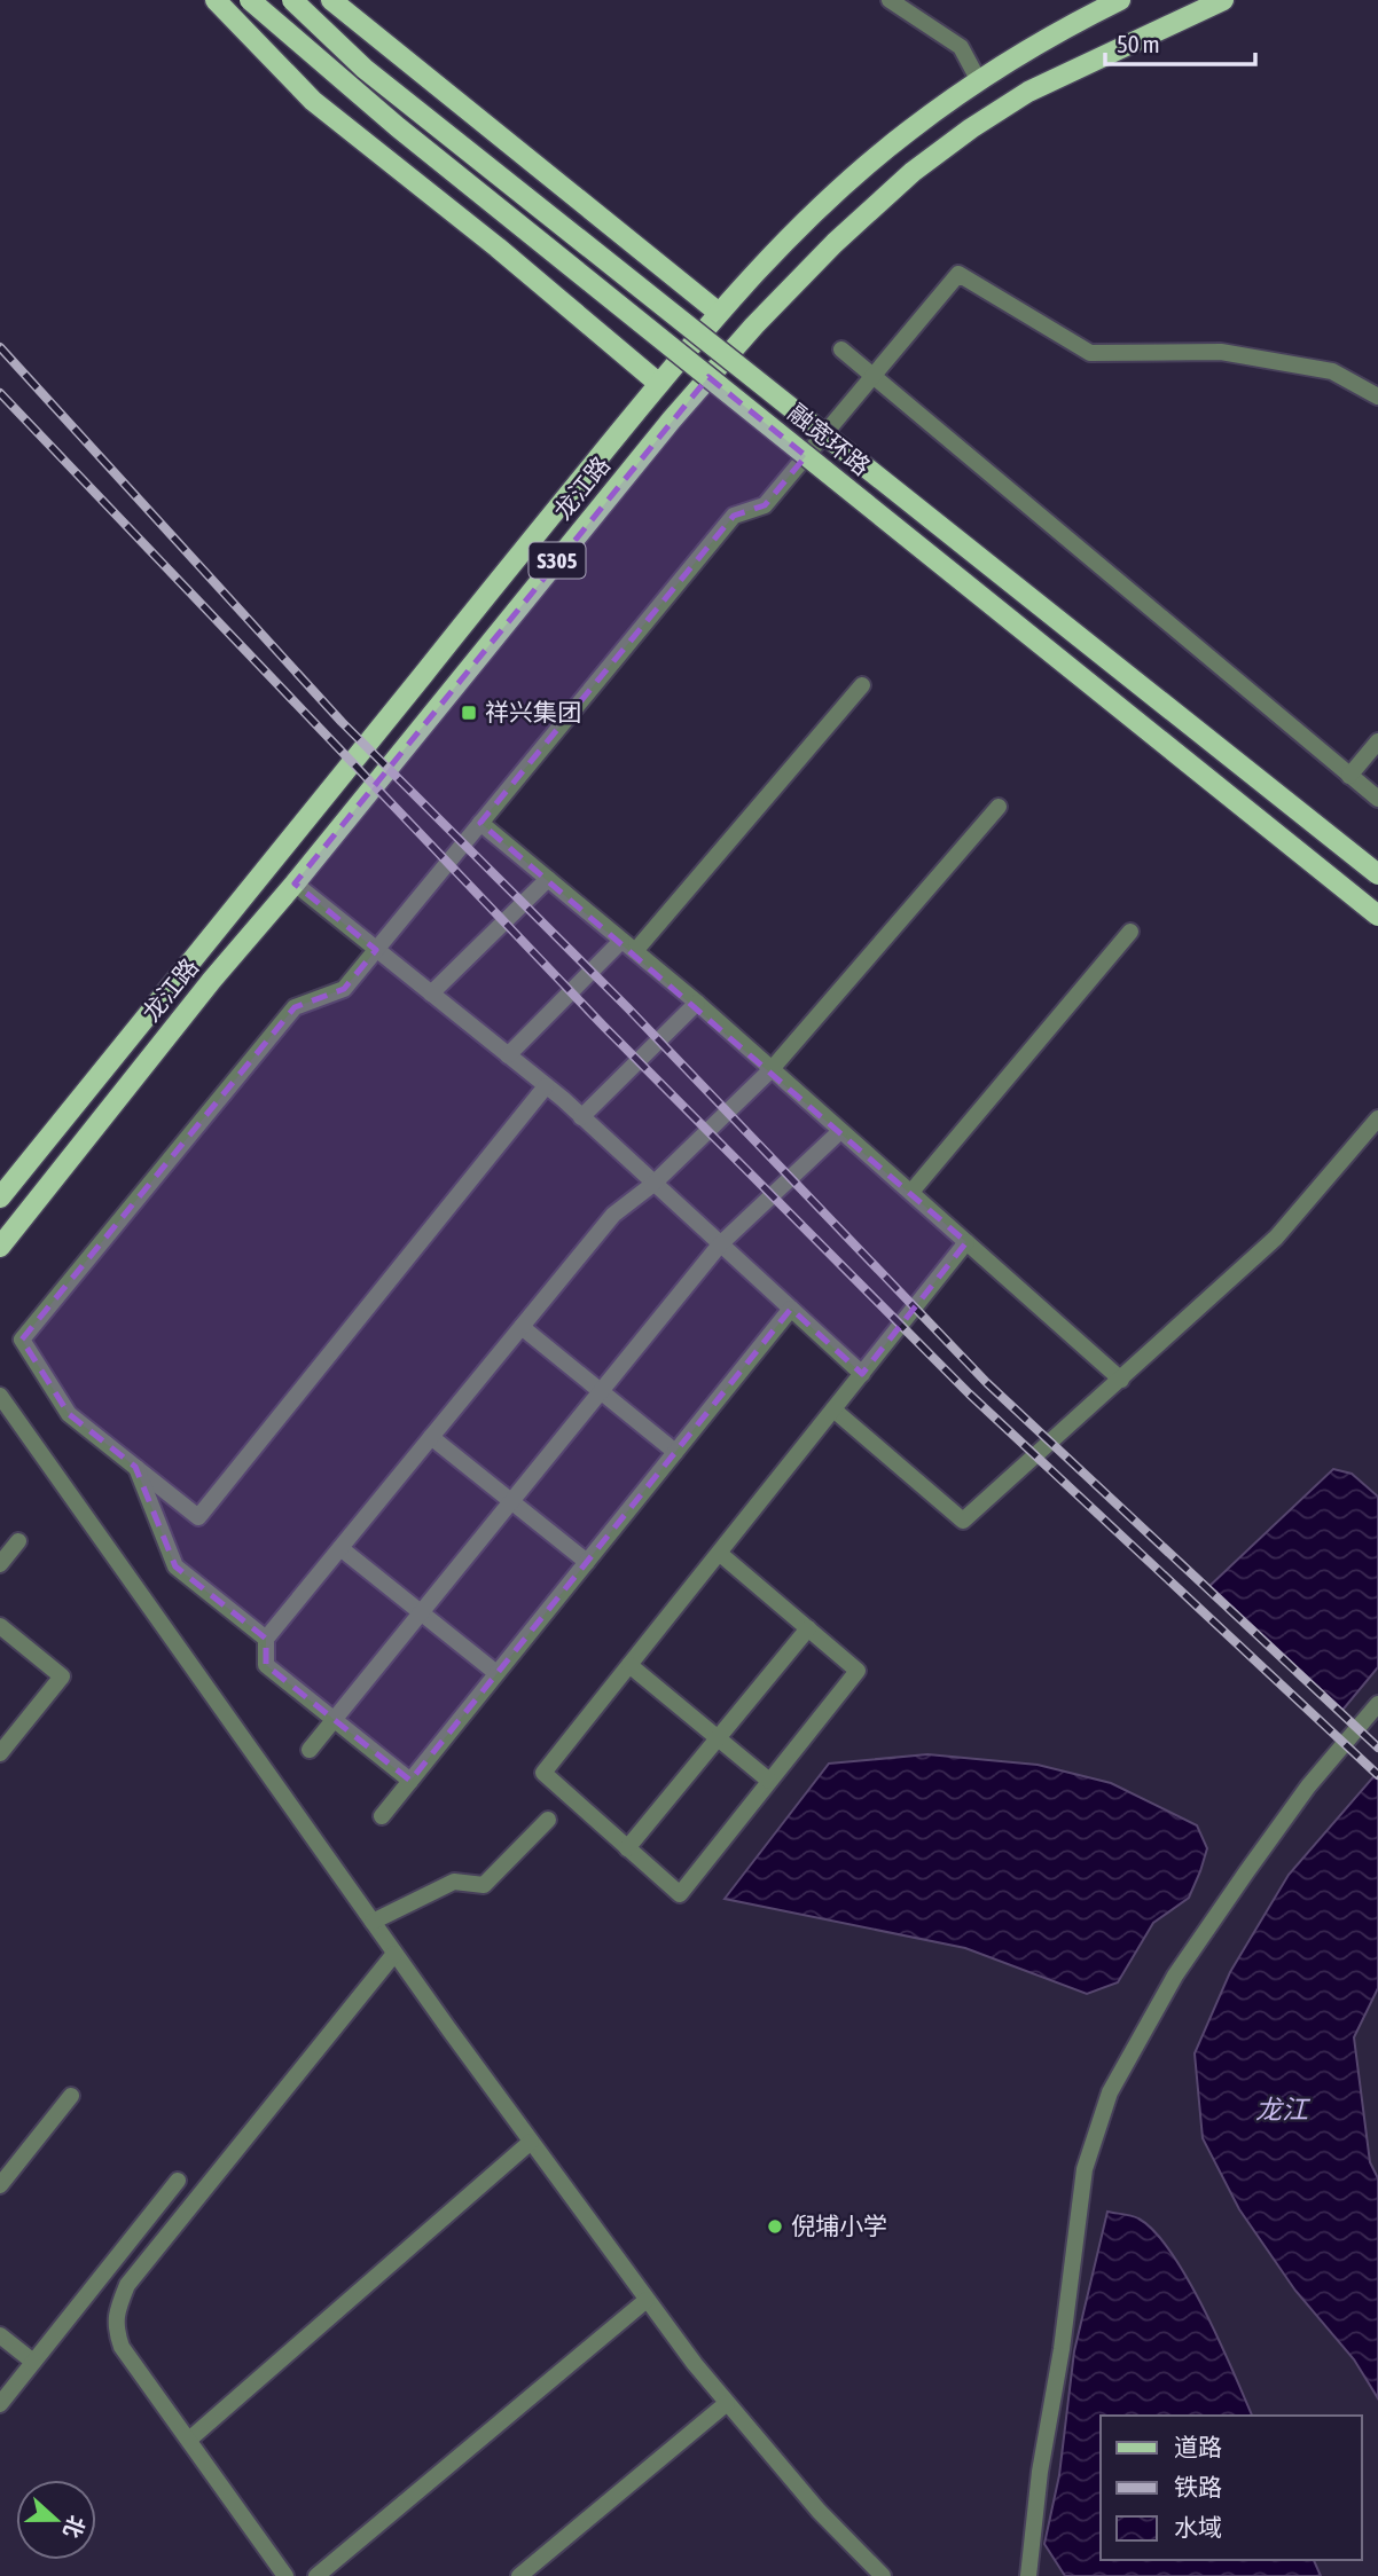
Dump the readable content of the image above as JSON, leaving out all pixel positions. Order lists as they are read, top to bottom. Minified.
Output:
{"streets":{"main road":["融宽环路","龙江路","S305"]},"water":["龙江"],"places":{"transit":["祥兴集团"],"other":["倪埔小学"]},"legend":["道路","铁路","水域"],"scale_bar":"50 m","north":"right"}
